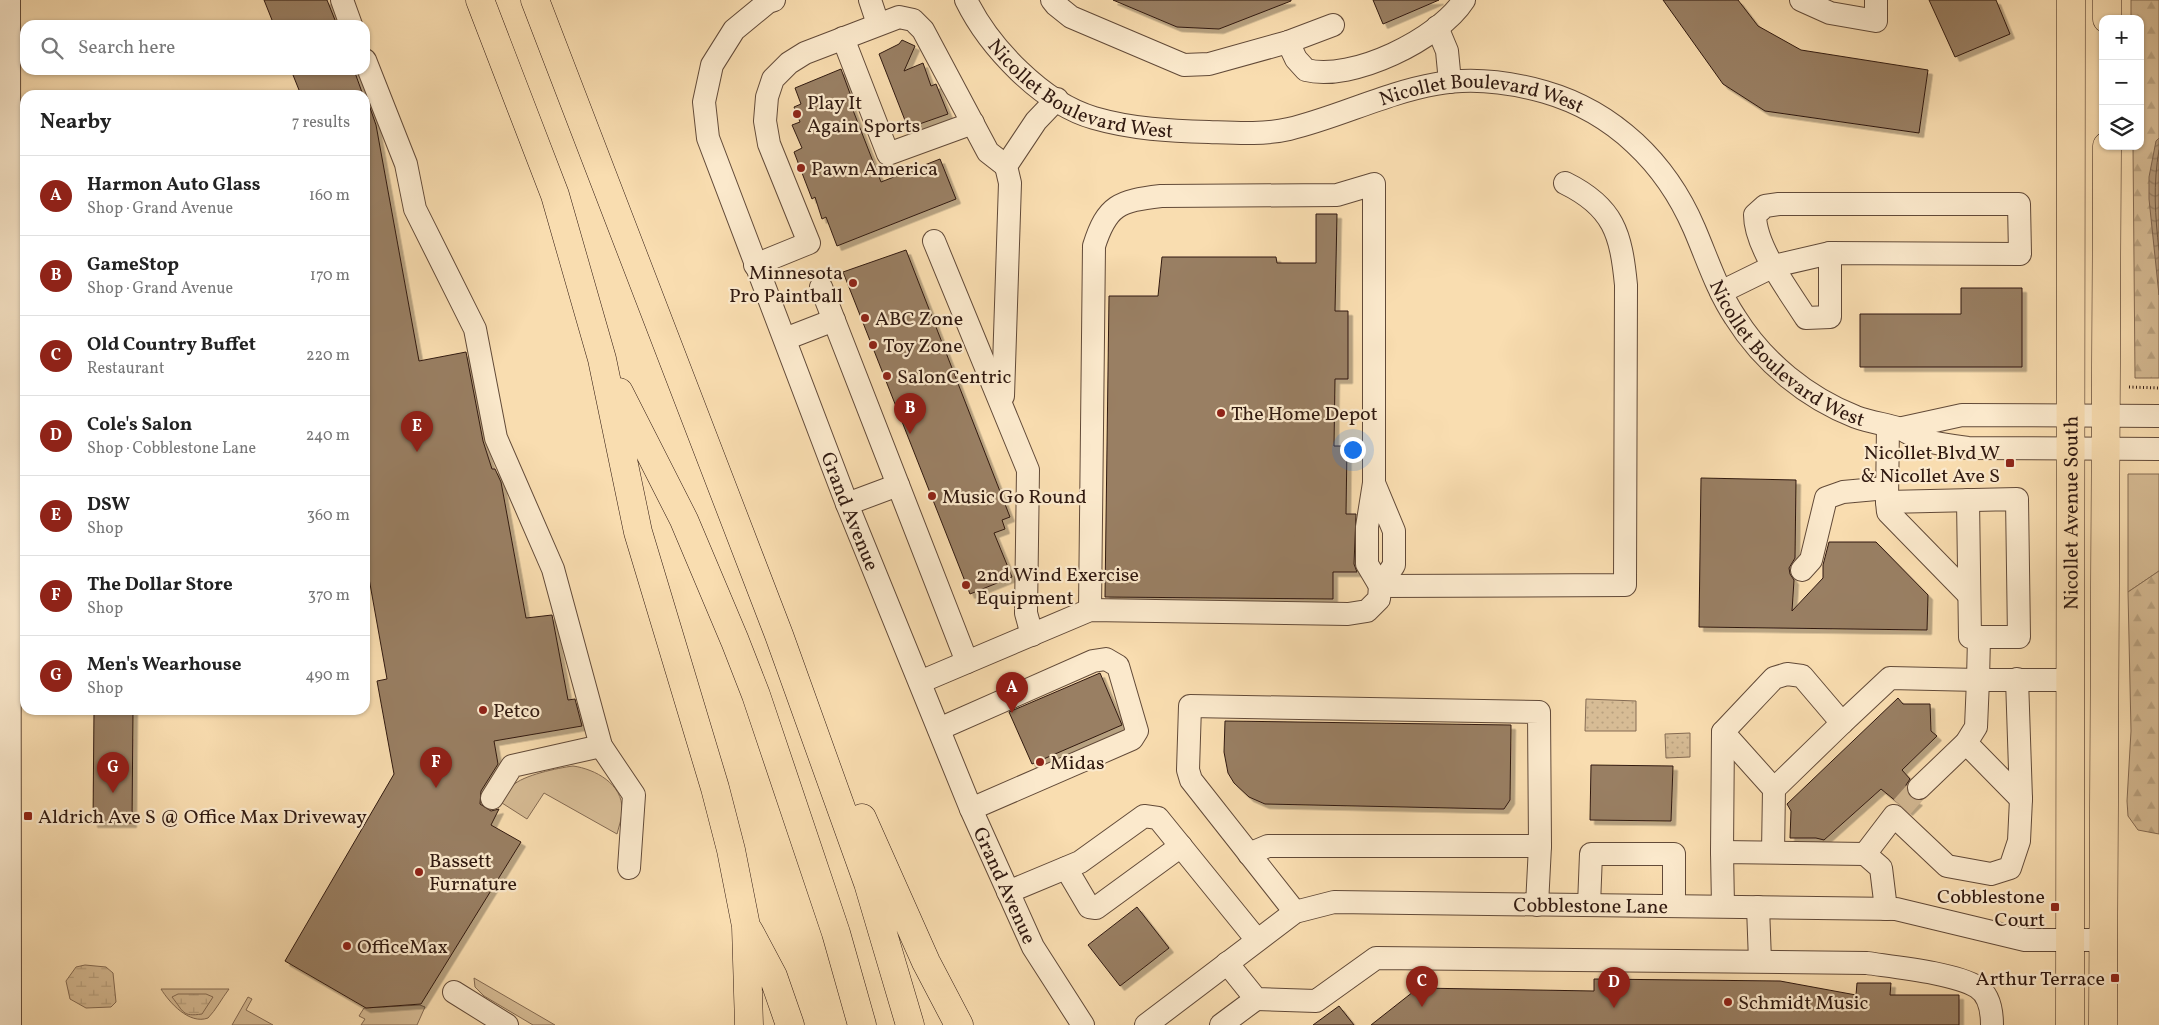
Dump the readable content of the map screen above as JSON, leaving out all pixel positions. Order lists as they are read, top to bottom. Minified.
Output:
{"streets":{"main road":["Nicollet Avenue South"],"street":["Nicollet Boulevard West","Grand Avenue","Cobblestone Lane"]},"crossings":[["Nicollet Boulevard West","Nicollet Avenue South"],["Nicollet Avenue South","Cobblestone Lane"]],"places":{"other":["Play It Again Sports","Pawn America","Minnesota Pro Paintball","ABC Zone","Toy Zone","SalonCentric","The Home Depot","Music Go Round","2nd Wind Exercise Equipment","Petco","Midas","Bassett Furnature","OfficeMax","Schmidt Music"],"transit":["Nicollet Blvd W & Nicollet Ave S","Aldrich Ave S @ Office Max Driveway","Cobblestone Court","Arthur Terrace"]},"page":{"map_buttons":["+","−"],"search":"Search here","heading":["Nearby","7 results"],"list":[{"mark":"A","name":"Harmon Auto Glass","note":"Shop · Grand Avenue","value":"160 m"},{"mark":"B","name":"GameStop","note":"Shop · Grand Avenue","value":"170 m"},{"mark":"C","name":"Old Country Buffet","note":"Restaurant","value":"220 m"},{"mark":"D","name":"Cole's Salon","note":"Shop · Cobblestone Lane","value":"240 m"},{"mark":"E","name":"DSW","note":"Shop","value":"360 m"},{"mark":"F","name":"The Dollar Store","note":"Shop","value":"370 m"},{"mark":"G","name":"Men's Wearhouse","note":"Shop","value":"490 m"}],"pins":["B","E","A","F","G","C","D"]}}
